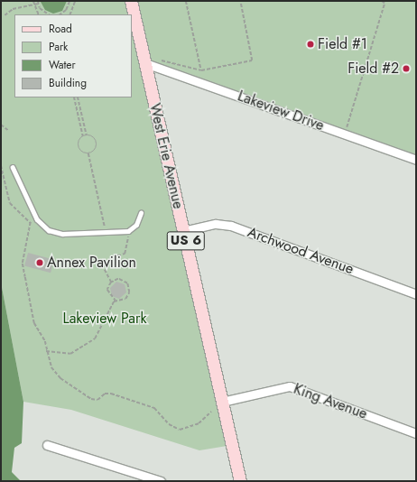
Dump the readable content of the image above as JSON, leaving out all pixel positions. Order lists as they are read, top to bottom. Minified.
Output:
{"streets":{"main road":["West Erie Avenue","US 6"],"street":["Lakeview Drive","Archwood Avenue","King Avenue"]},"crossings":[["Lakeview Drive","West Erie Avenue"],["West Erie Avenue","Archwood Avenue"],["West Erie Avenue","King Avenue"]],"parks":["Lakeview Park"],"places":["Field #1","Field #2","Annex Pavilion"],"legend":["Road","Park","Water","Building"]}
